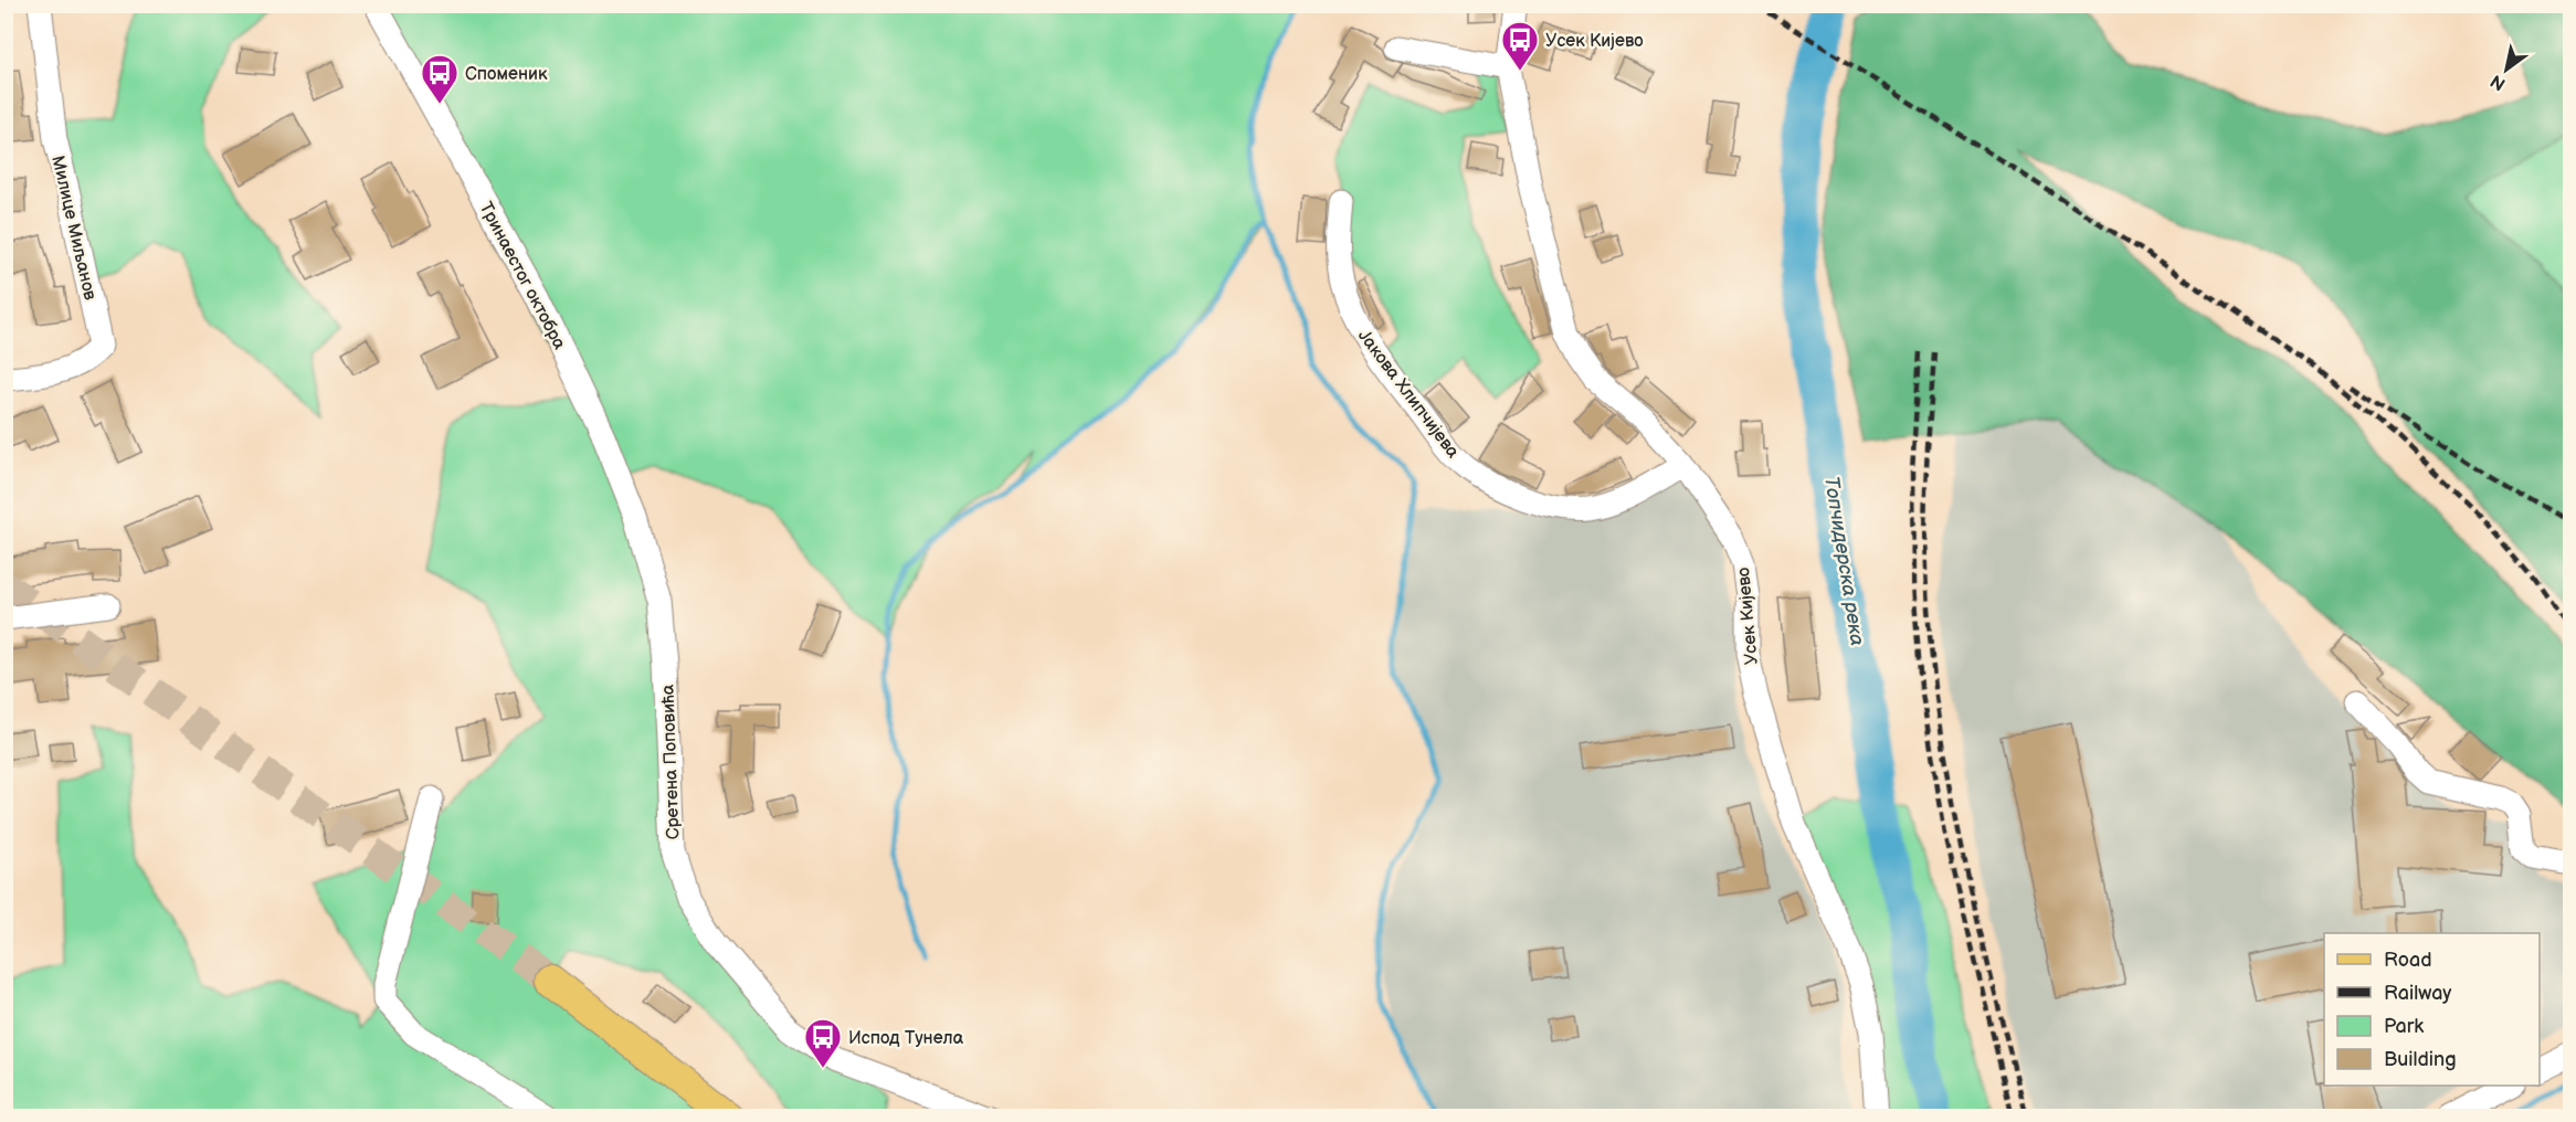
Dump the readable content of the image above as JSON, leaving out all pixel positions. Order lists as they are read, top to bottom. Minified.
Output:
{"streets":{"street":["Милице Миљанов","Тринаестог октобра","Јакова Хлипчијева","Усек Кијево","Сретена Поповића"]},"crossings":[["Тринаестог октобра","Сретена Поповића"],["Јакова Хлипчијева","Усек Кијево"]],"water":["Топчидерска река"],"places":{"bus stop":["Усек Кијево","Споменик","Испод Тунела"]},"legend":["Road","Railway","Park","Building"],"north":"bottom left"}
